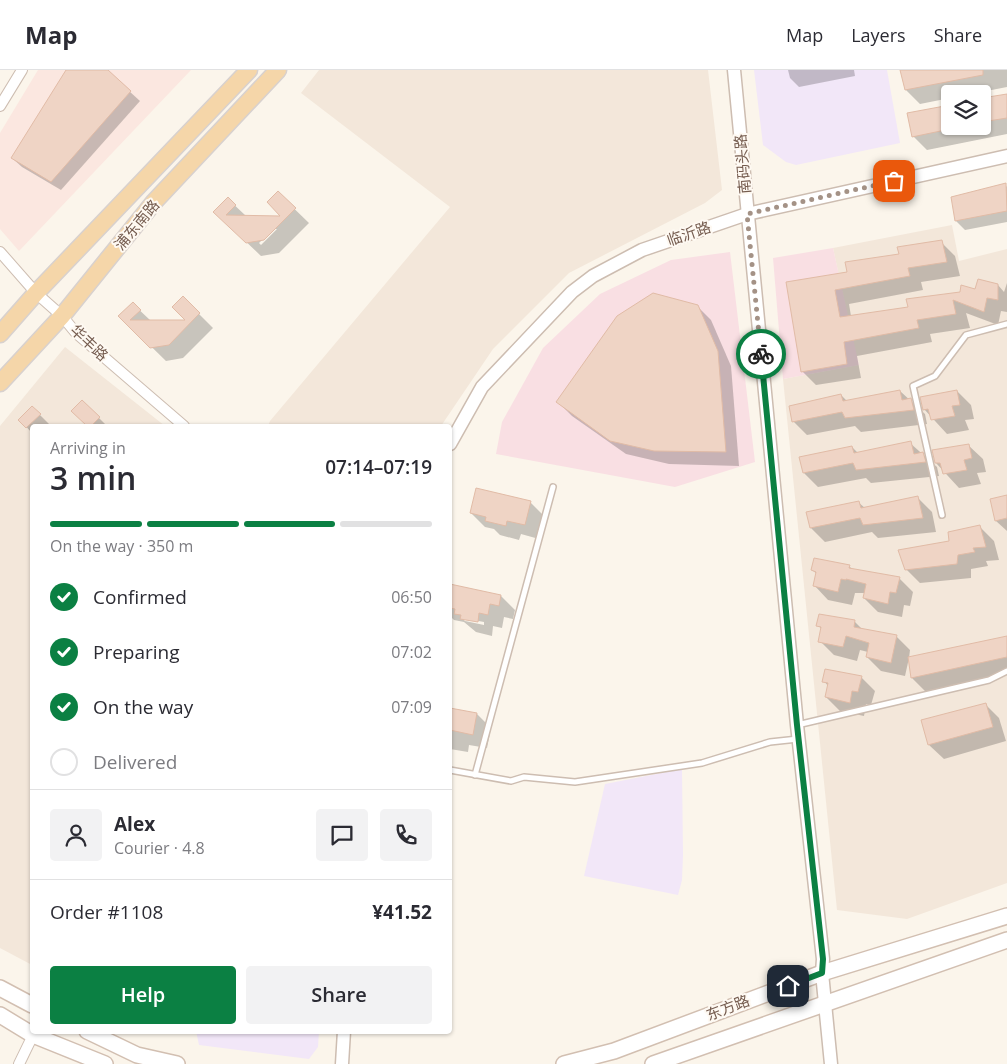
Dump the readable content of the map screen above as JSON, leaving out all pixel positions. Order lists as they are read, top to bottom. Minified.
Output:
{"streets":{"main road":["浦东南路","东方路"],"street":["南码头路","临沂路","华丰路"]},"crossings":[["南码头路","临沂路"],["南码头路","东方路"],["浦东南路","华丰路"]],"page":{"header":"Map","nav":["Map","Layers","Share"],"heading":["3 min","Arriving in","07:14–07:19"],"panel":["Alex","Courier · 4.8","Order #1108","¥41.52"],"bar":"On the way · 350 m","list":[["Confirmed","06:50"],["Preparing","07:02"],["On the way","07:09"],"Delivered"],"buttons":["Help","Share"]}}
